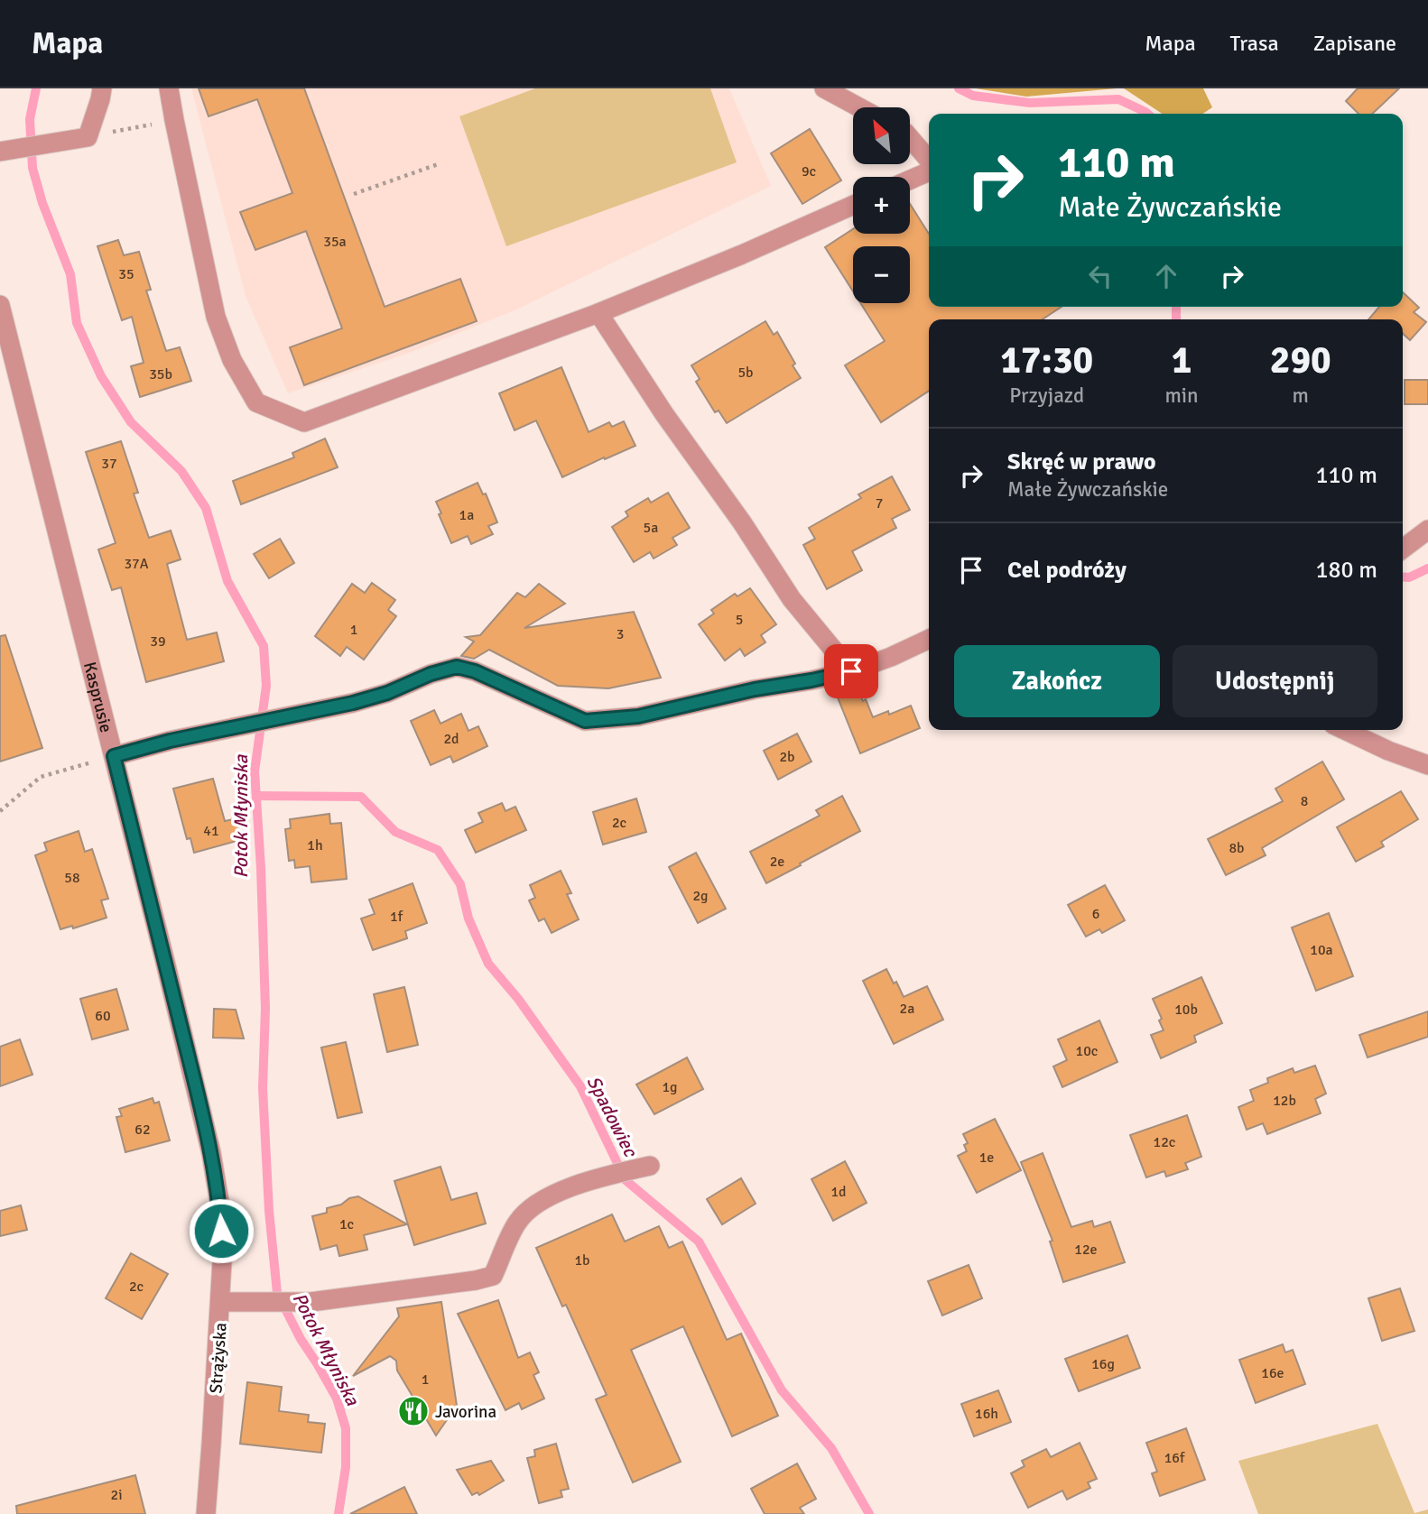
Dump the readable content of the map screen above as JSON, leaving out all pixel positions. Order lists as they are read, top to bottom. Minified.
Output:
{"streets":{"street":["Kasprusie","Strążyska"]},"crossings":[["Kasprusie","Strążyska"]],"water":["Potok Młyniska","Spadowiec"],"places":{"restaurant":["Javorina"]},"house_numbers":["9c","35a","35","5b","35b","37","7","1a","5a","37A","5","1","3","39","2d","2b","8","2c","41","1h","8b","2e","58","2g","6","1f","10a","2a","10b","60","10c","1g","12b","62","12c","1e","1d","1c","12e","1b","2c","16g","16e","1","16h","16f","2i"],"north":"top left","page":{"header":"Mapa","nav":["Mapa","Trasa","Zapisane"],"map_buttons":["+","−"],"turn":["110 m","Małe Żywczańskie"],"eta":["17:30","Przyjazd","1","min","290","m"],"list":[{"name":"Skręć w prawo","note":"Małe Żywczańskie","value":"110 m"},{"name":"Cel podróży","value":"180 m"}],"buttons":["Zakończ","Udostępnij"]}}
